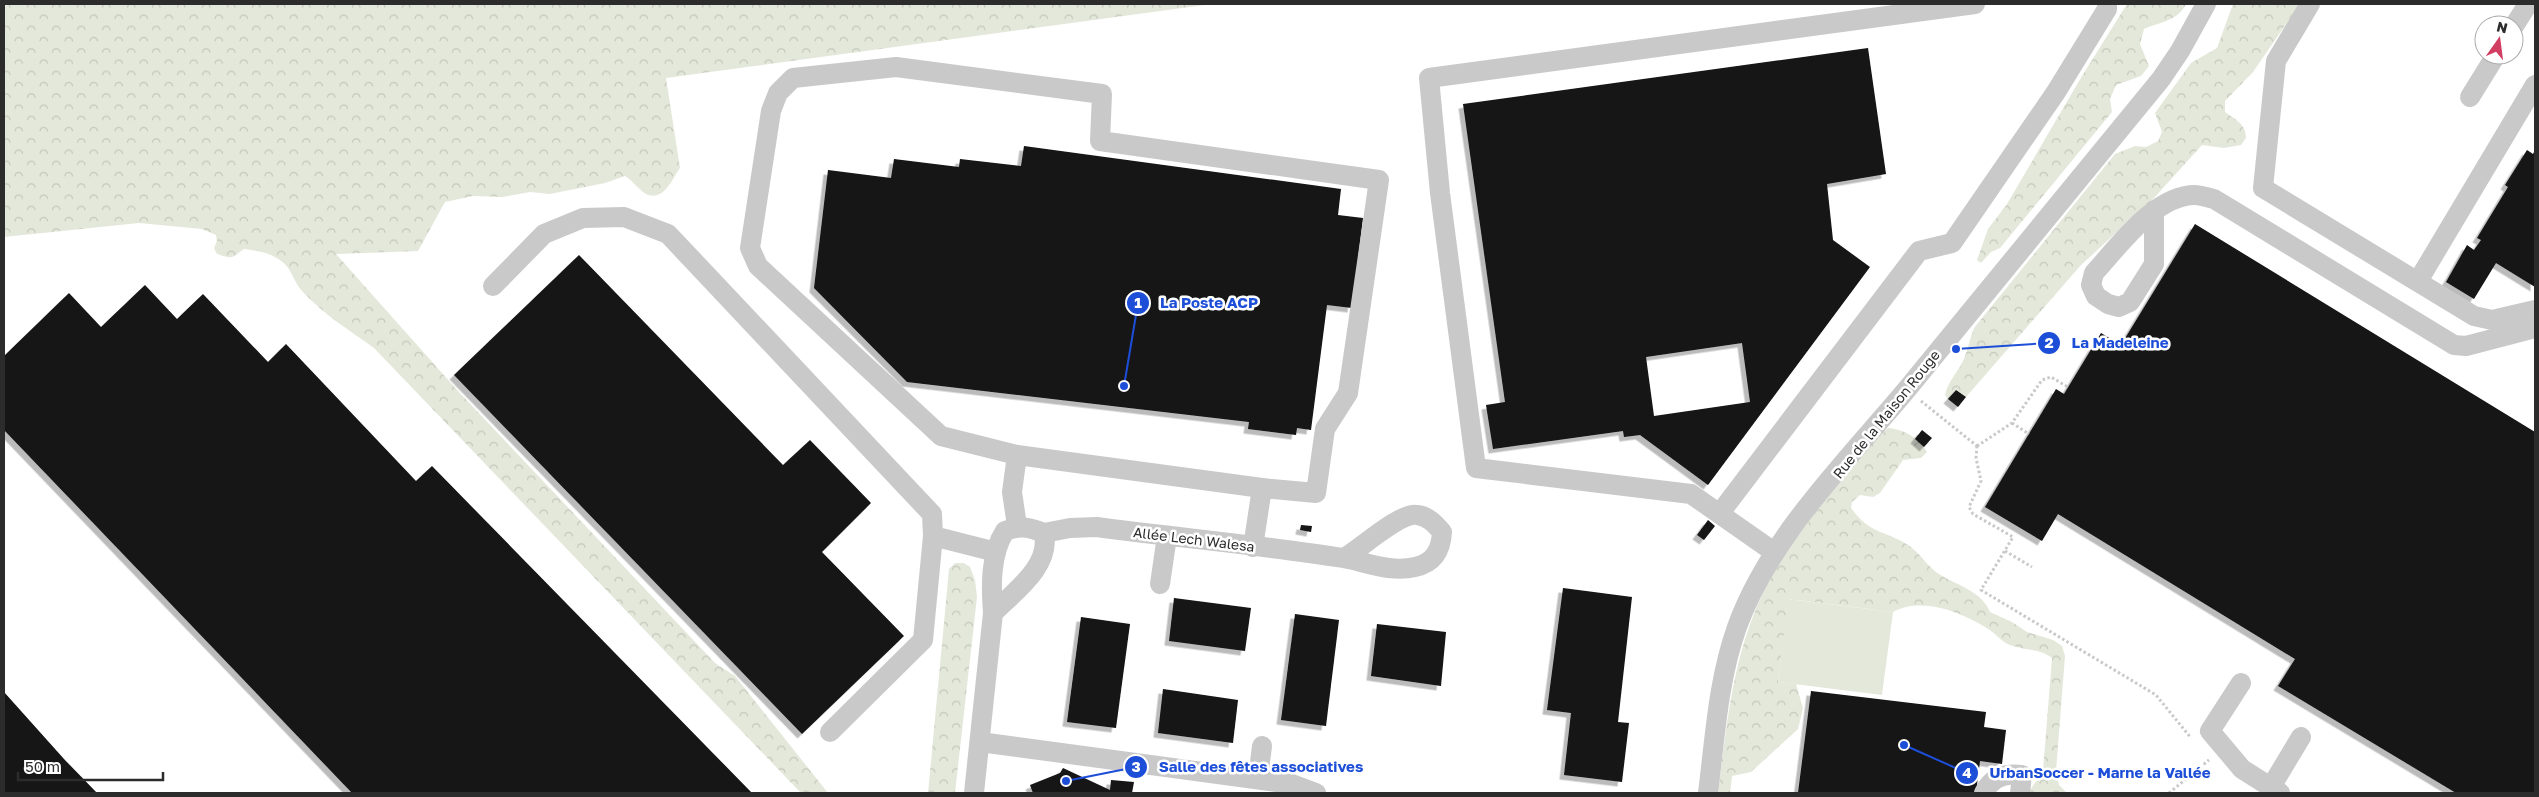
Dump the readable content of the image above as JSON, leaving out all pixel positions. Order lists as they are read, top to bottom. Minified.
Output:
{"streets":{"street":["Rue de la Maison Rouge","Allée Lech Walesa"]},"places":["La Madeleine","La Poste ACP","UrbanSoccer - Marne la Vallée","Salle des fêtes associatives"],"scale_bar":"50 m","north":"top"}
